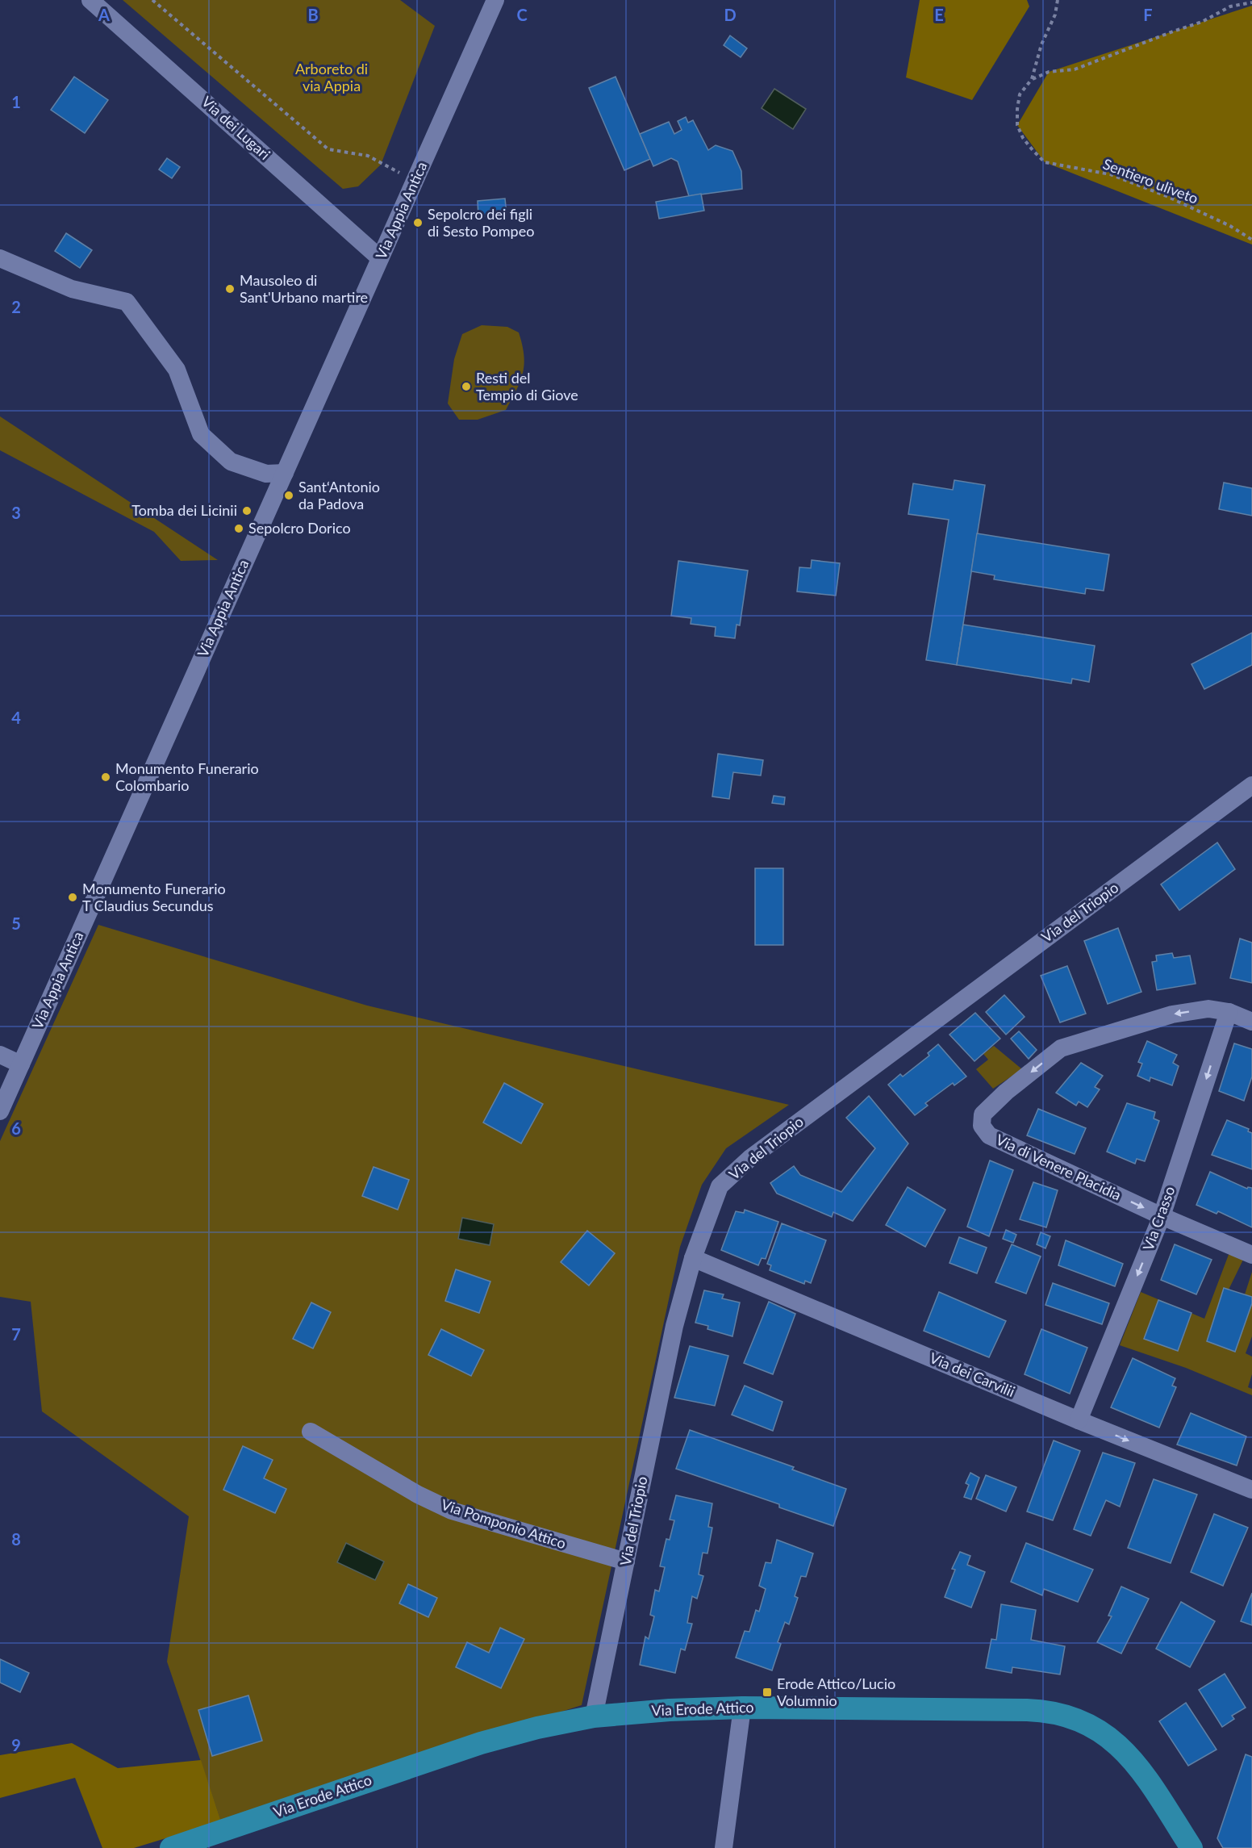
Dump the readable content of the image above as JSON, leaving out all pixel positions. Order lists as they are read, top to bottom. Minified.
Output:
{"streets":{"main road":["Via Erode Attico"],"street":["Via dei Lugari","Via Appia Antica","Via del Triopio","Via di Venere Placidia","Via Crasso","Via dei Carvilii","Via Pomponio Attico"],"path":["Sentiero uliveto"]},"crossings":[["Via dei Lugari","Via Appia Antica"],["Via del Triopio","Via dei Carvilii"],["Via del Triopio","Via Pomponio Attico"],["Via del Triopio","Via Erode Attico"],["Via di Venere Placidia","Via Crasso"],["Via Crasso","Via dei Carvilii"]],"one_way":["Via Crasso"],"parks":["Arboreto di via Appia"],"places":{"other":["Sepolcro dei figli di Sesto Pompeo","Mausoleo di Sant'Urbano martire","Resti del Tempio di Giove","Sant‘Antonio da Padova","Tomba dei Licinii","Sepolcro Dorico","Monumento Funerario Colombario","Monumento Funerario T Claudius Secundus"],"transit":["Erode Attico/Lucio Volumnio"]},"grid":{"columns":["A","B","C","D","E","F"],"rows":["1","2","3","4","5","6","7","8","9"]}}
